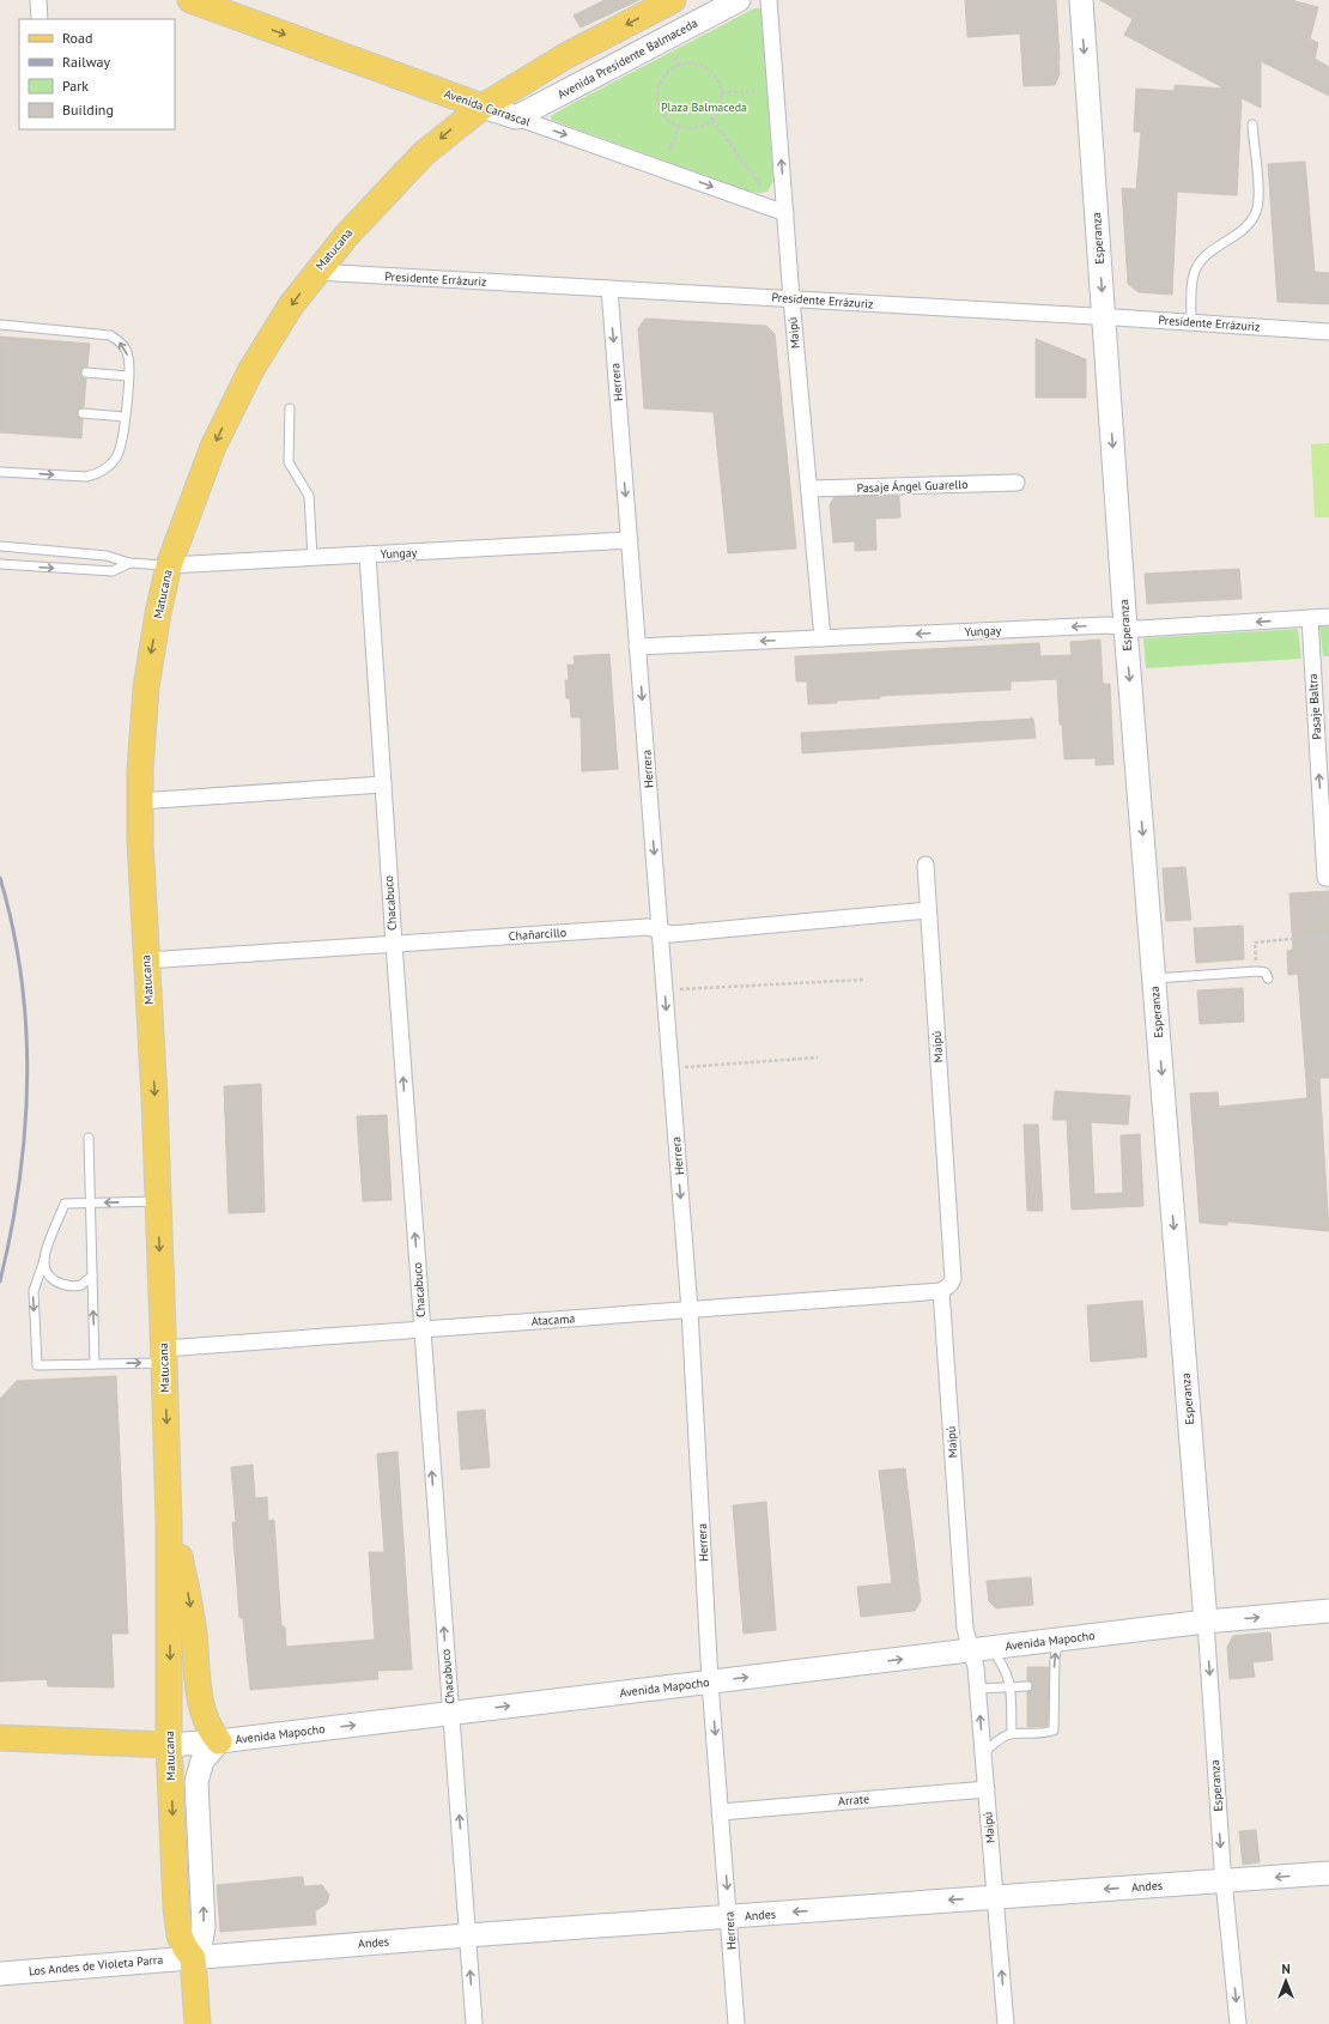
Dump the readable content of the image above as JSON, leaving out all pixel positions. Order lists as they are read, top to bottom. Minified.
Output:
{"streets":{"main road":["Avenida Presidente Balmaceda","Avenida Carrascal","Esperanza","Matucana","Avenida Mapocho","Andes","Los Andes de Violeta Parra"],"street":["Presidente Errázuriz","Maipú","Herrera","Pasaje Ángel Guarello","Yungay","Pasaje Baltra","Chacabuco","Chañarcillo","Atacama","Arrate"]},"crossings":[["Avenida Presidente Balmaceda","Avenida Carrascal"],["Avenida Carrascal","Matucana"],["Avenida Carrascal","Maipú"],["Esperanza","Presidente Errázuriz"],["Esperanza","Yungay"],["Esperanza","Avenida Mapocho"],["Esperanza","Andes"],["Matucana","Presidente Errázuriz"],["Matucana","Yungay"],["Matucana","Chañarcillo"],["Matucana","Atacama"],["Matucana","Avenida Mapocho"],["Matucana","Andes"],["Matucana","Los Andes de Violeta Parra"],["Presidente Errázuriz","Maipú"],["Presidente Errázuriz","Herrera"],["Maipú","Pasaje Ángel Guarello"],["Maipú","Yungay"],["Maipú","Chañarcillo"],["Maipú","Atacama"],["Maipú","Avenida Mapocho"],["Maipú","Arrate"],["Maipú","Andes"],["Herrera","Yungay"],["Herrera","Chañarcillo"],["Herrera","Atacama"],["Herrera","Avenida Mapocho"],["Herrera","Arrate"],["Herrera","Andes"],["Yungay","Pasaje Baltra"],["Yungay","Chacabuco"],["Chacabuco","Chañarcillo"],["Chacabuco","Atacama"],["Chacabuco","Avenida Mapocho"],["Chacabuco","Andes"],["Andes","Los Andes de Violeta Parra"]],"one_way":["Avenida Carrascal","Esperanza","Herrera","Yungay","Pasaje Baltra","Chacabuco","Avenida Mapocho","Andes"],"parks":["Plaza Balmaceda"],"legend":["Road","Railway","Park","Building"],"north":"top"}
